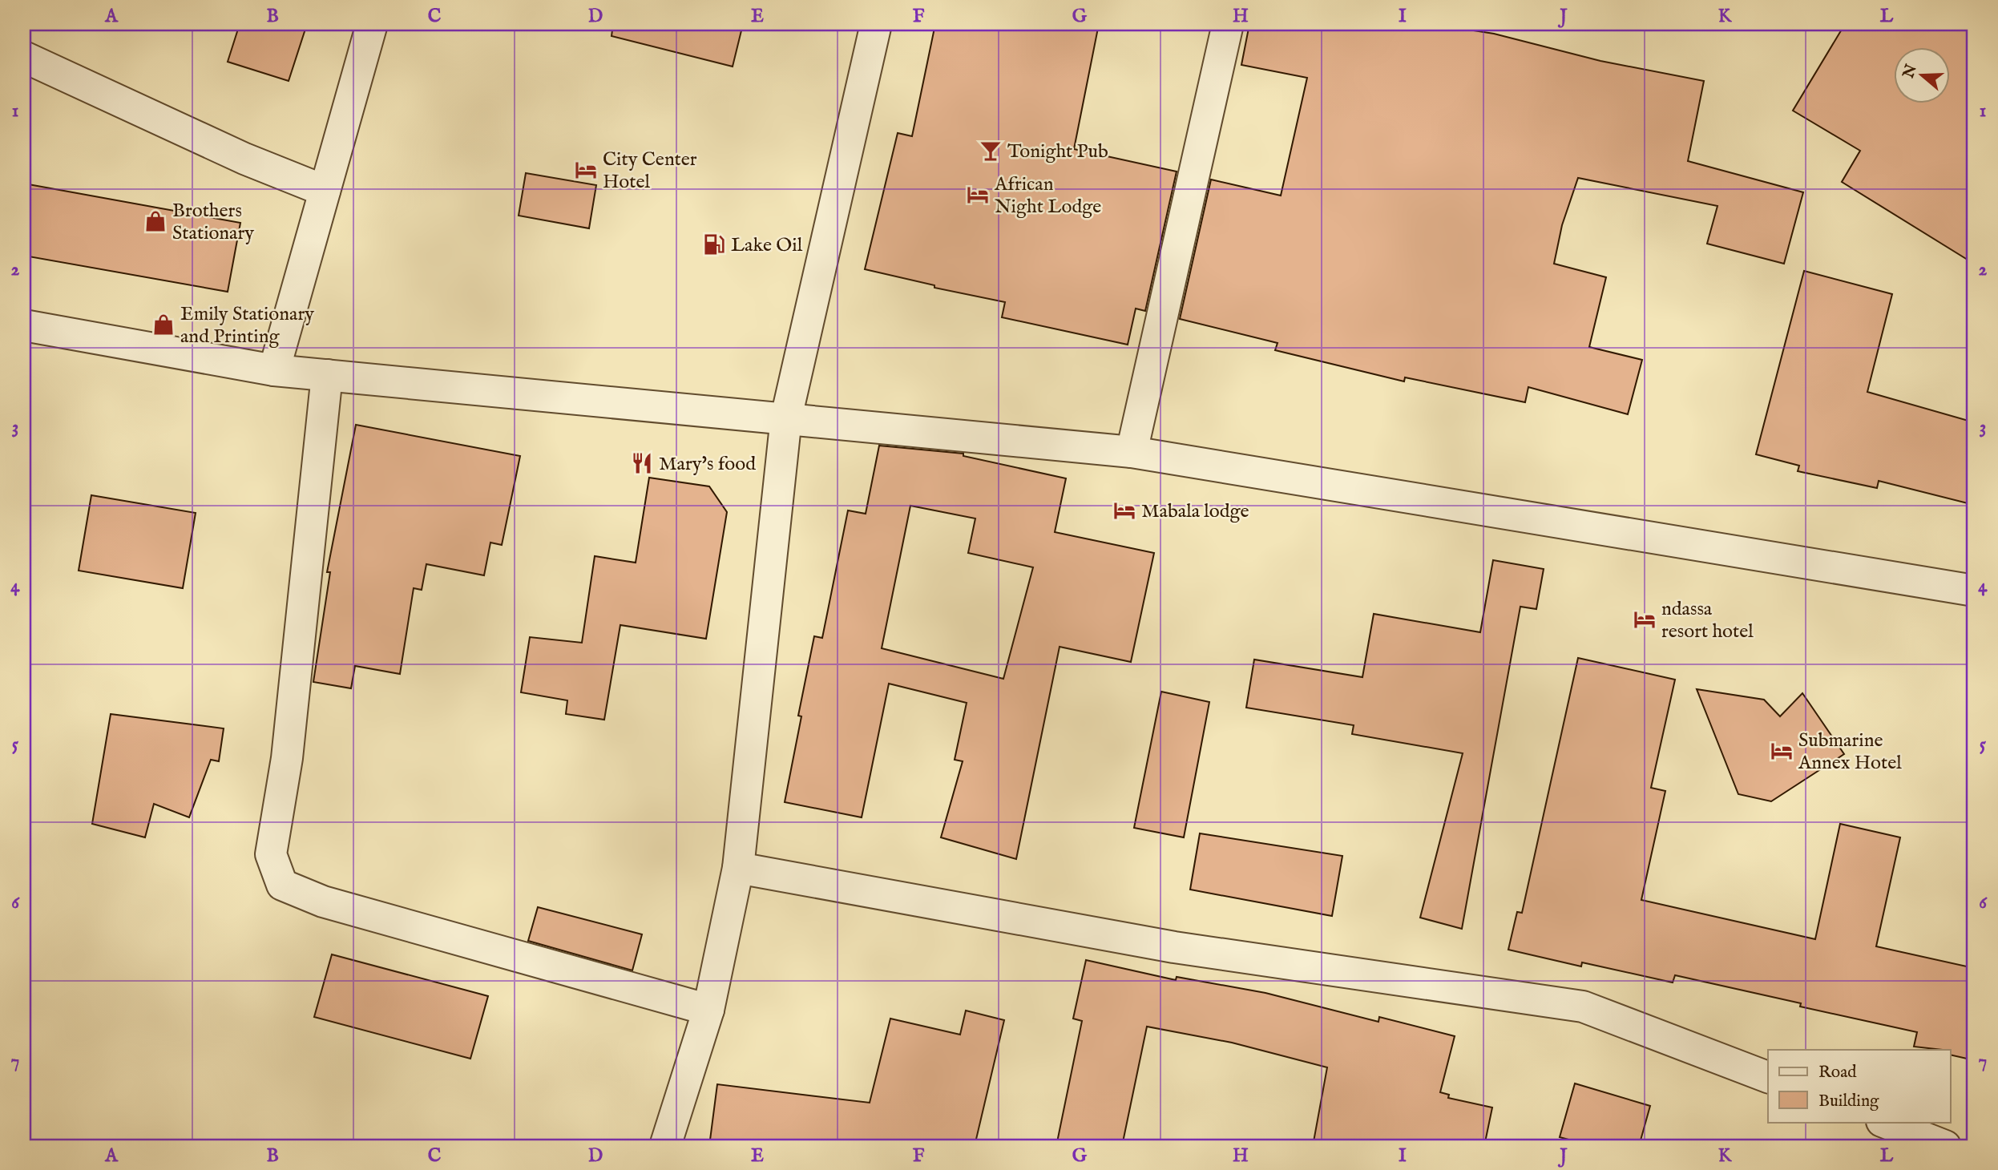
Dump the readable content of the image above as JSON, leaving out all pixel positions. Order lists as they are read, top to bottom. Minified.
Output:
{"places":{"bar":["Tonight Pub"],"hotel":["City Center Hotel","African Night Lodge","Mabala lodge","ndassa resort hotel","Submarine Annex Hotel"],"shop":["Brothers Stationary","Emily Stationary and Printing"],"fuel station":["Lake Oil"],"restaurant":["Mary's food"]},"legend":["Road","Building"],"north":"left","grid":{"columns":["A","B","C","D","E","F","G","H","I","J","K","L"],"rows":["1","2","3","4","5","6","7"]}}
